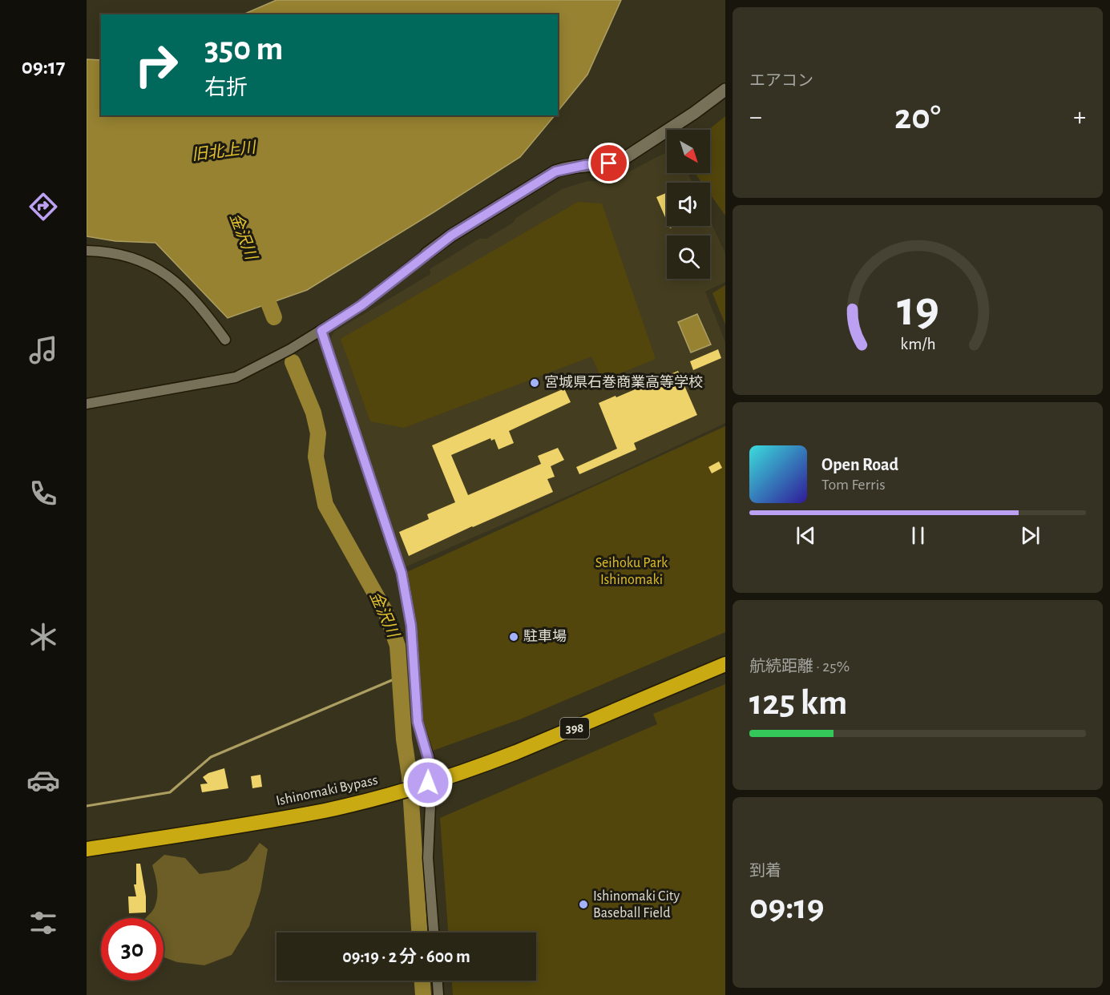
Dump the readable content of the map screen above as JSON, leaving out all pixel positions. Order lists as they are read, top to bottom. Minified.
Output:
{"streets":{"highway":["398","Ishinomaki Bypass"]},"water":["旧北上川","金沢川"],"parks":["Seihoku Park Ishinomaki"],"places":["宮城県石巻商業高等学校","駐車場","Ishinomaki City Baseball Field"],"north":"bottom right","page":{"tabs":"09:17","tile":["エアコン",["航続距離 · 25%","125 km"],["到着","09:19"]],"turn":["350 m","右折"],"heat":["−","20°","+"],"song":["Open Road","Tom Ferris"],"limit":"30","trip":"09:19 · 2 分 · 600 m","gauge":["19","km/h"]}}
